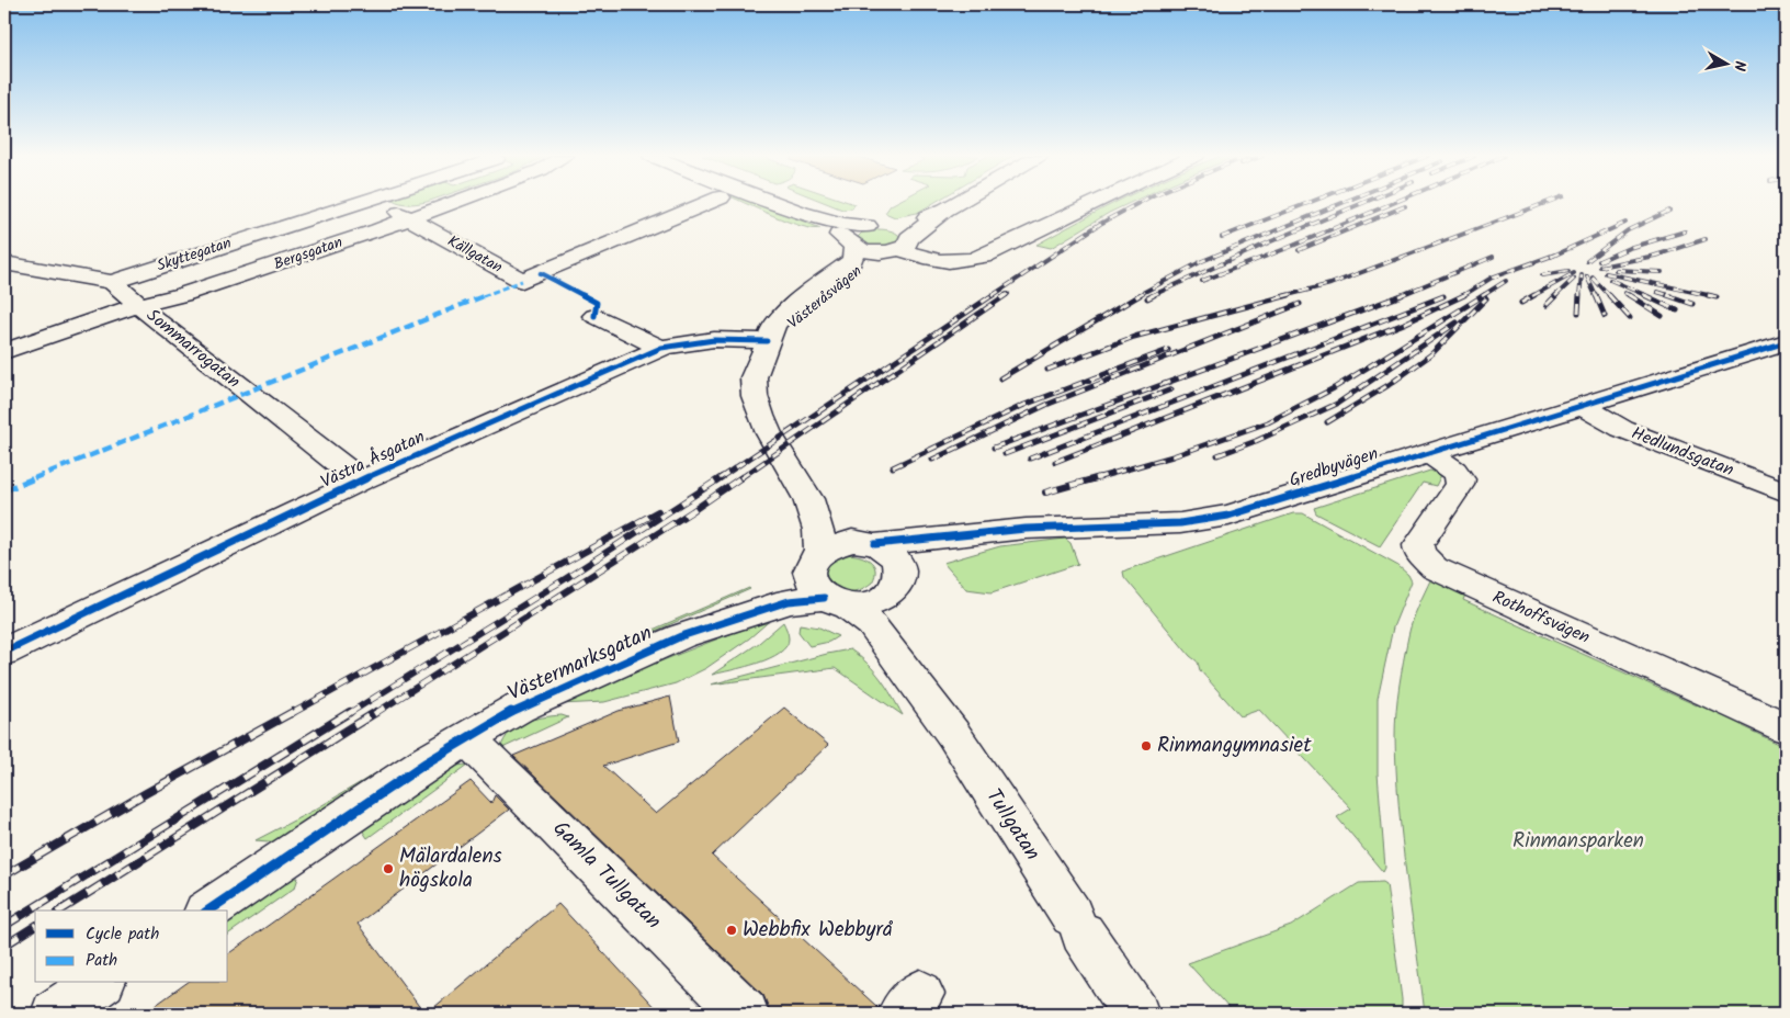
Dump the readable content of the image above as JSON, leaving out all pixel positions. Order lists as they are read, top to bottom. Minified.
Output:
{"streets":{"street":["Bergsgatan","Skyttegatan","Källgatan","Västeråsvägen","Sommarrogatan","Hedlundsgatan","Västra Åsgatan","Gredbyvägen","Rothoffsvägen","Västermarksgatan","Tullgatan","Gamla Tullgatan"]},"crossings":[["Bergsgatan","Källgatan"],["Bergsgatan","Sommarrogatan"],["Skyttegatan","Sommarrogatan"],["Västeråsvägen","Västra Åsgatan"],["Västeråsvägen","Gredbyvägen"],["Västeråsvägen","Västermarksgatan"],["Västeråsvägen","Tullgatan"],["Sommarrogatan","Västra Åsgatan"],["Hedlundsgatan","Gredbyvägen"],["Gredbyvägen","Rothoffsvägen"],["Gredbyvägen","Västermarksgatan"],["Gredbyvägen","Tullgatan"],["Västermarksgatan","Tullgatan"],["Västermarksgatan","Gamla Tullgatan"]],"parks":["Rinmansparken"],"places":["Rinmangymnasiet","Mälardalens högskola","Webbfix Webbyrå"],"legend":["Cycle path","Path"],"north":"right"}
